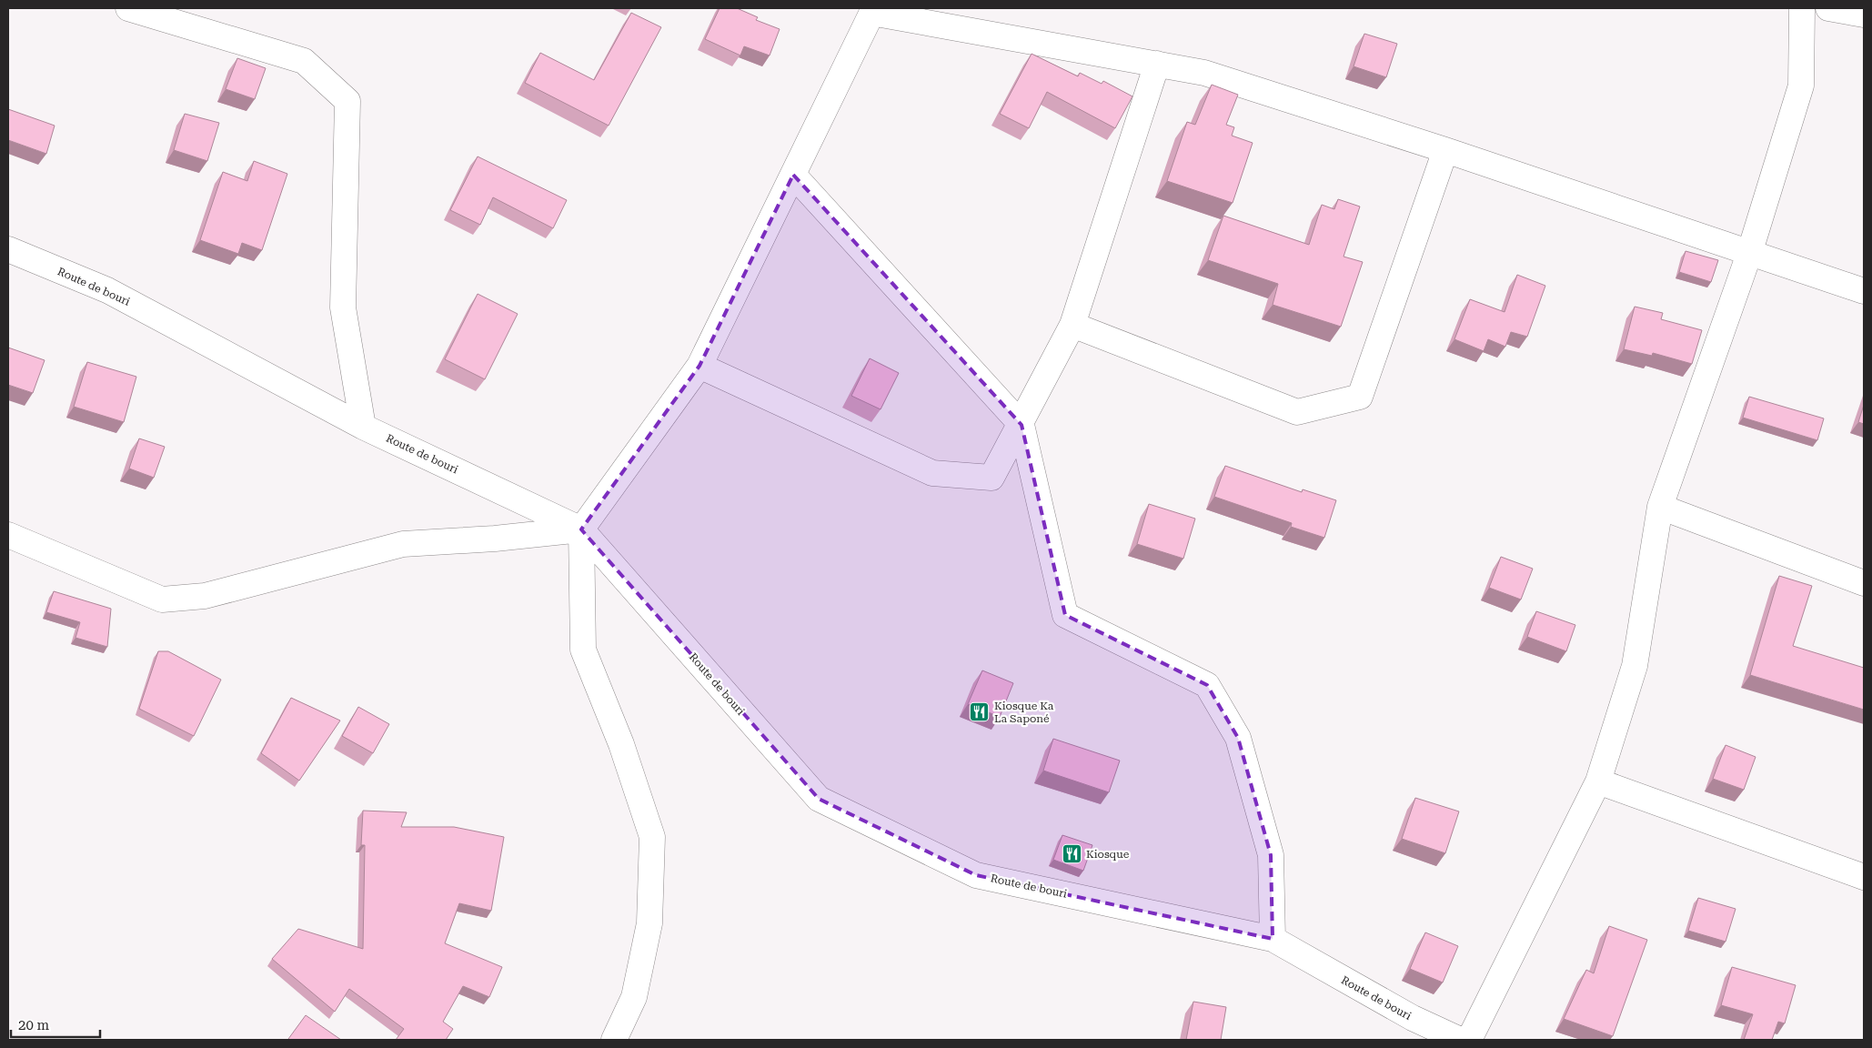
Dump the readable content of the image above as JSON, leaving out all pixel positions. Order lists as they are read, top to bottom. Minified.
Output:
{"streets":{"street":["Route de bouri"]},"places":{"restaurant":["Kiosque Ka La Saponé","Kiosque"]},"scale_bar":"20 m"}
